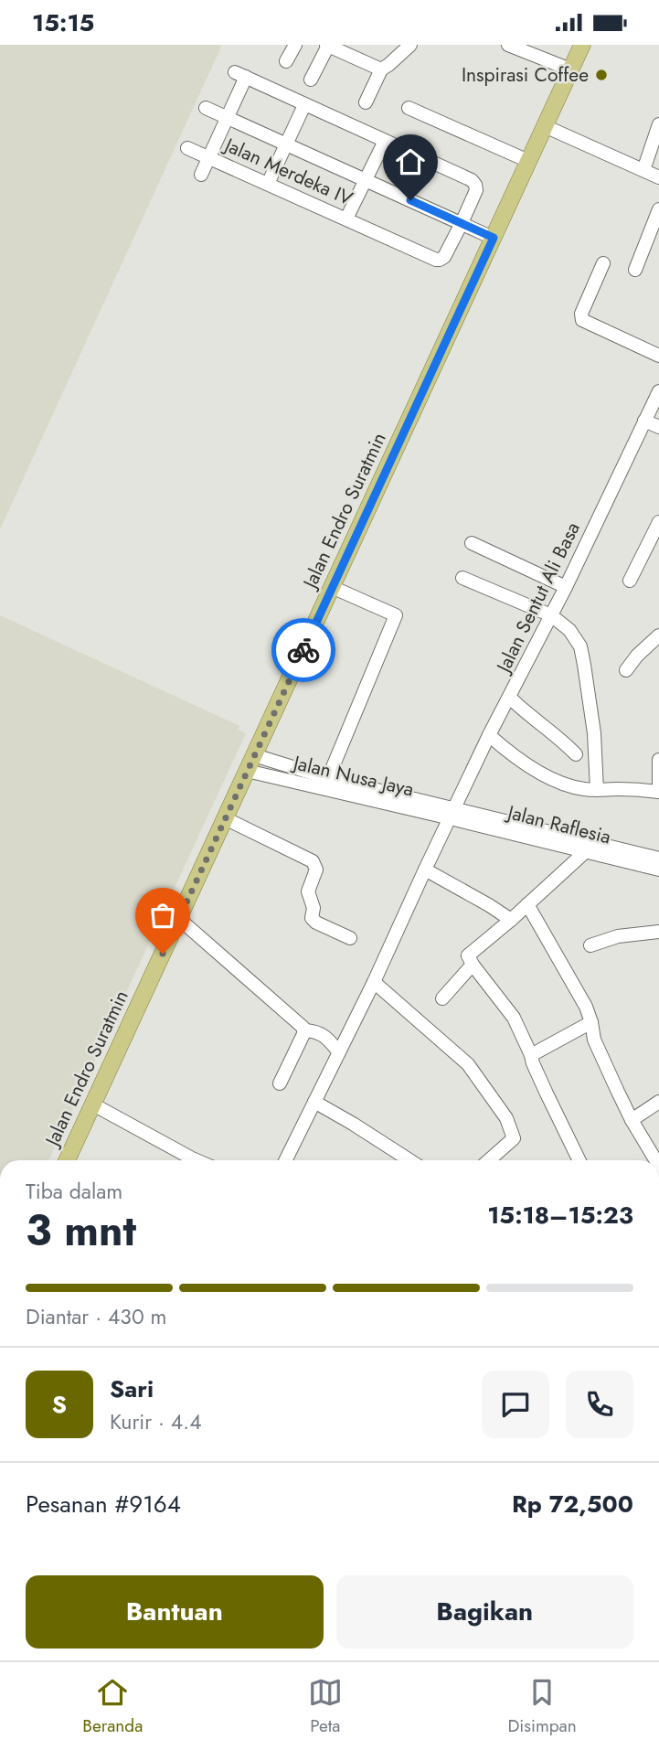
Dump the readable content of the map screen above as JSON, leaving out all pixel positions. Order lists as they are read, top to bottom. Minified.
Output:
{"streets":{"main road":["Jalan Endro Suratmin"],"street":["Jalan Merdeka IV","Jalan Sentut Ali Basa","Jalan Nusa Jaya","Jalan Raflesia"]},"crossings":[["Jalan Endro Suratmin","Jalan Nusa Jaya"],["Jalan Sentut Ali Basa","Jalan Nusa Jaya"],["Jalan Sentut Ali Basa","Jalan Raflesia"],["Jalan Nusa Jaya","Jalan Raflesia"]],"places":["Inspirasi Coffee"],"page":{"status":"15:15","heading":["3 mnt","Tiba dalam","15:18–15:23"],"panel":["Sari","Kurir · 4.4","Pesanan #9164","Rp 72,500"],"bar":"Diantar · 430 m","round":"S","buttons":["Bantuan","Bagikan"],"tabs":["Beranda","Peta","Disimpan"]}}
